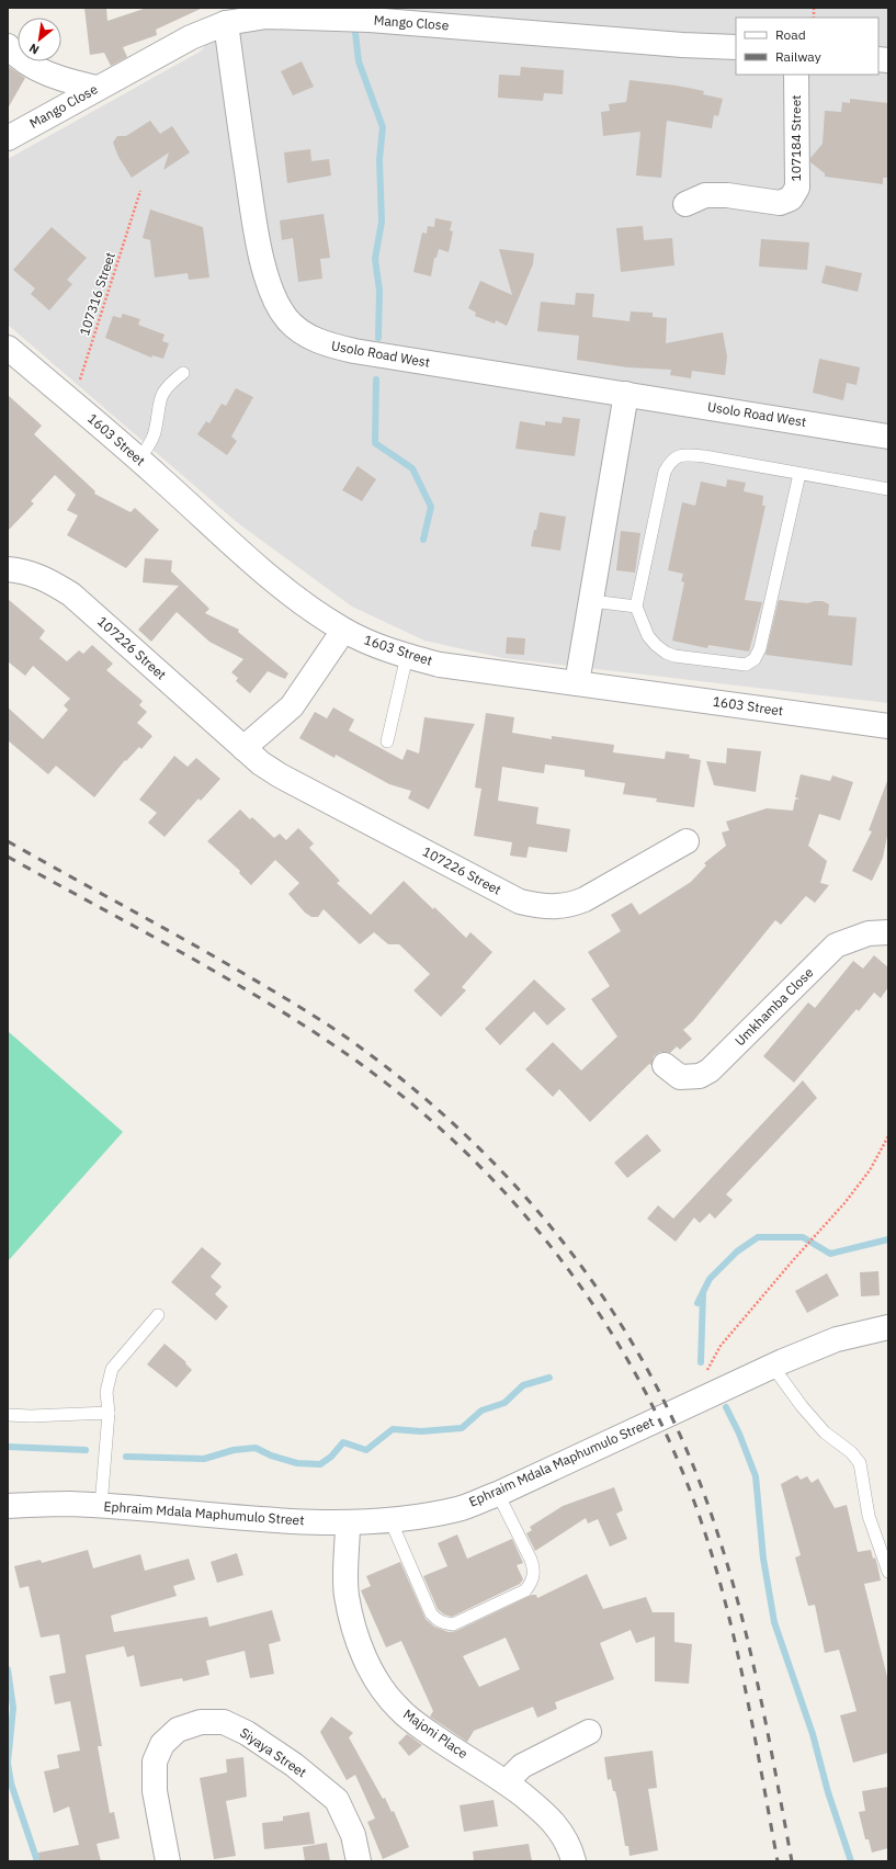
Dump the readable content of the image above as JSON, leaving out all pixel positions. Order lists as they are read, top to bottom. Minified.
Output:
{"streets":{"street":["Mango Close","107184 Street","Usolo Road West","1603 Street","107226 Street","Umkhamba Close","Ephraim Mdala Maphumulo Street","Majoni Place","Siyaya Street"],"path":["107316 Street"]},"crossings":[["Mango Close","Usolo Road West"],["107316 Street","1603 Street"],["Ephraim Mdala Maphumulo Street","Majoni Place"]],"legend":["Road","Railway"],"north":"bottom left"}
